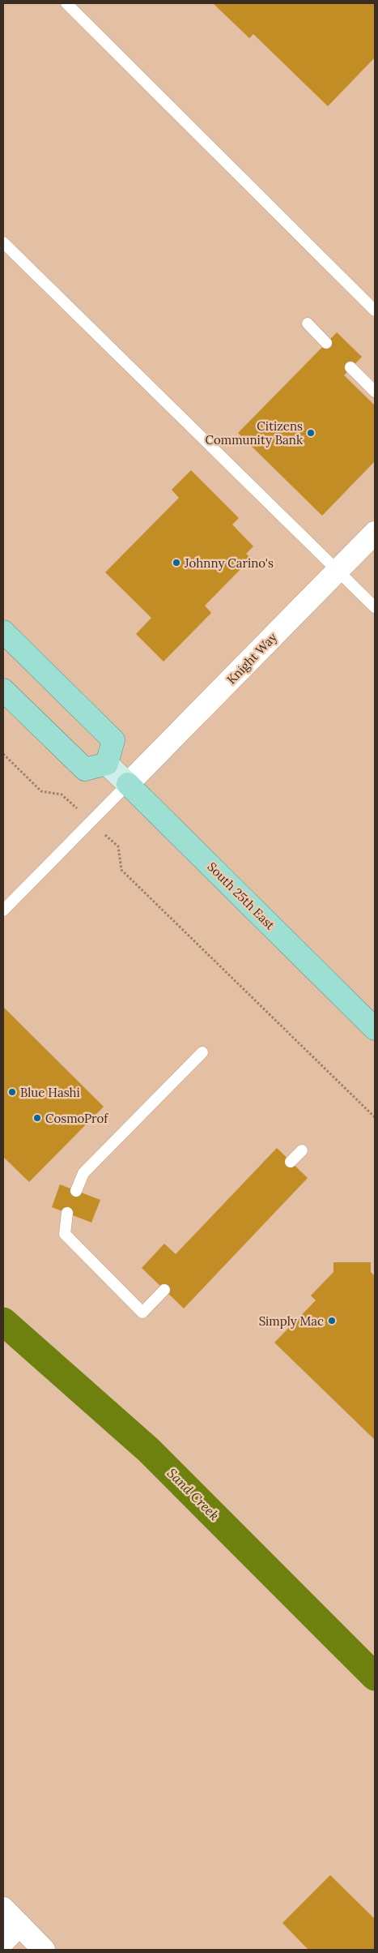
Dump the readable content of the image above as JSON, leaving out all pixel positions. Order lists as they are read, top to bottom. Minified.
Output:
{"streets":{"main road":["South 25th East"],"street":["Knight Way"]},"crossings":[["Knight Way","South 25th East"]],"water":["Sand Creek"],"places":["Citizens Community Bank","Johnny Carino's","Blue Hashi","CosmoProf","Simply Mac"]}
